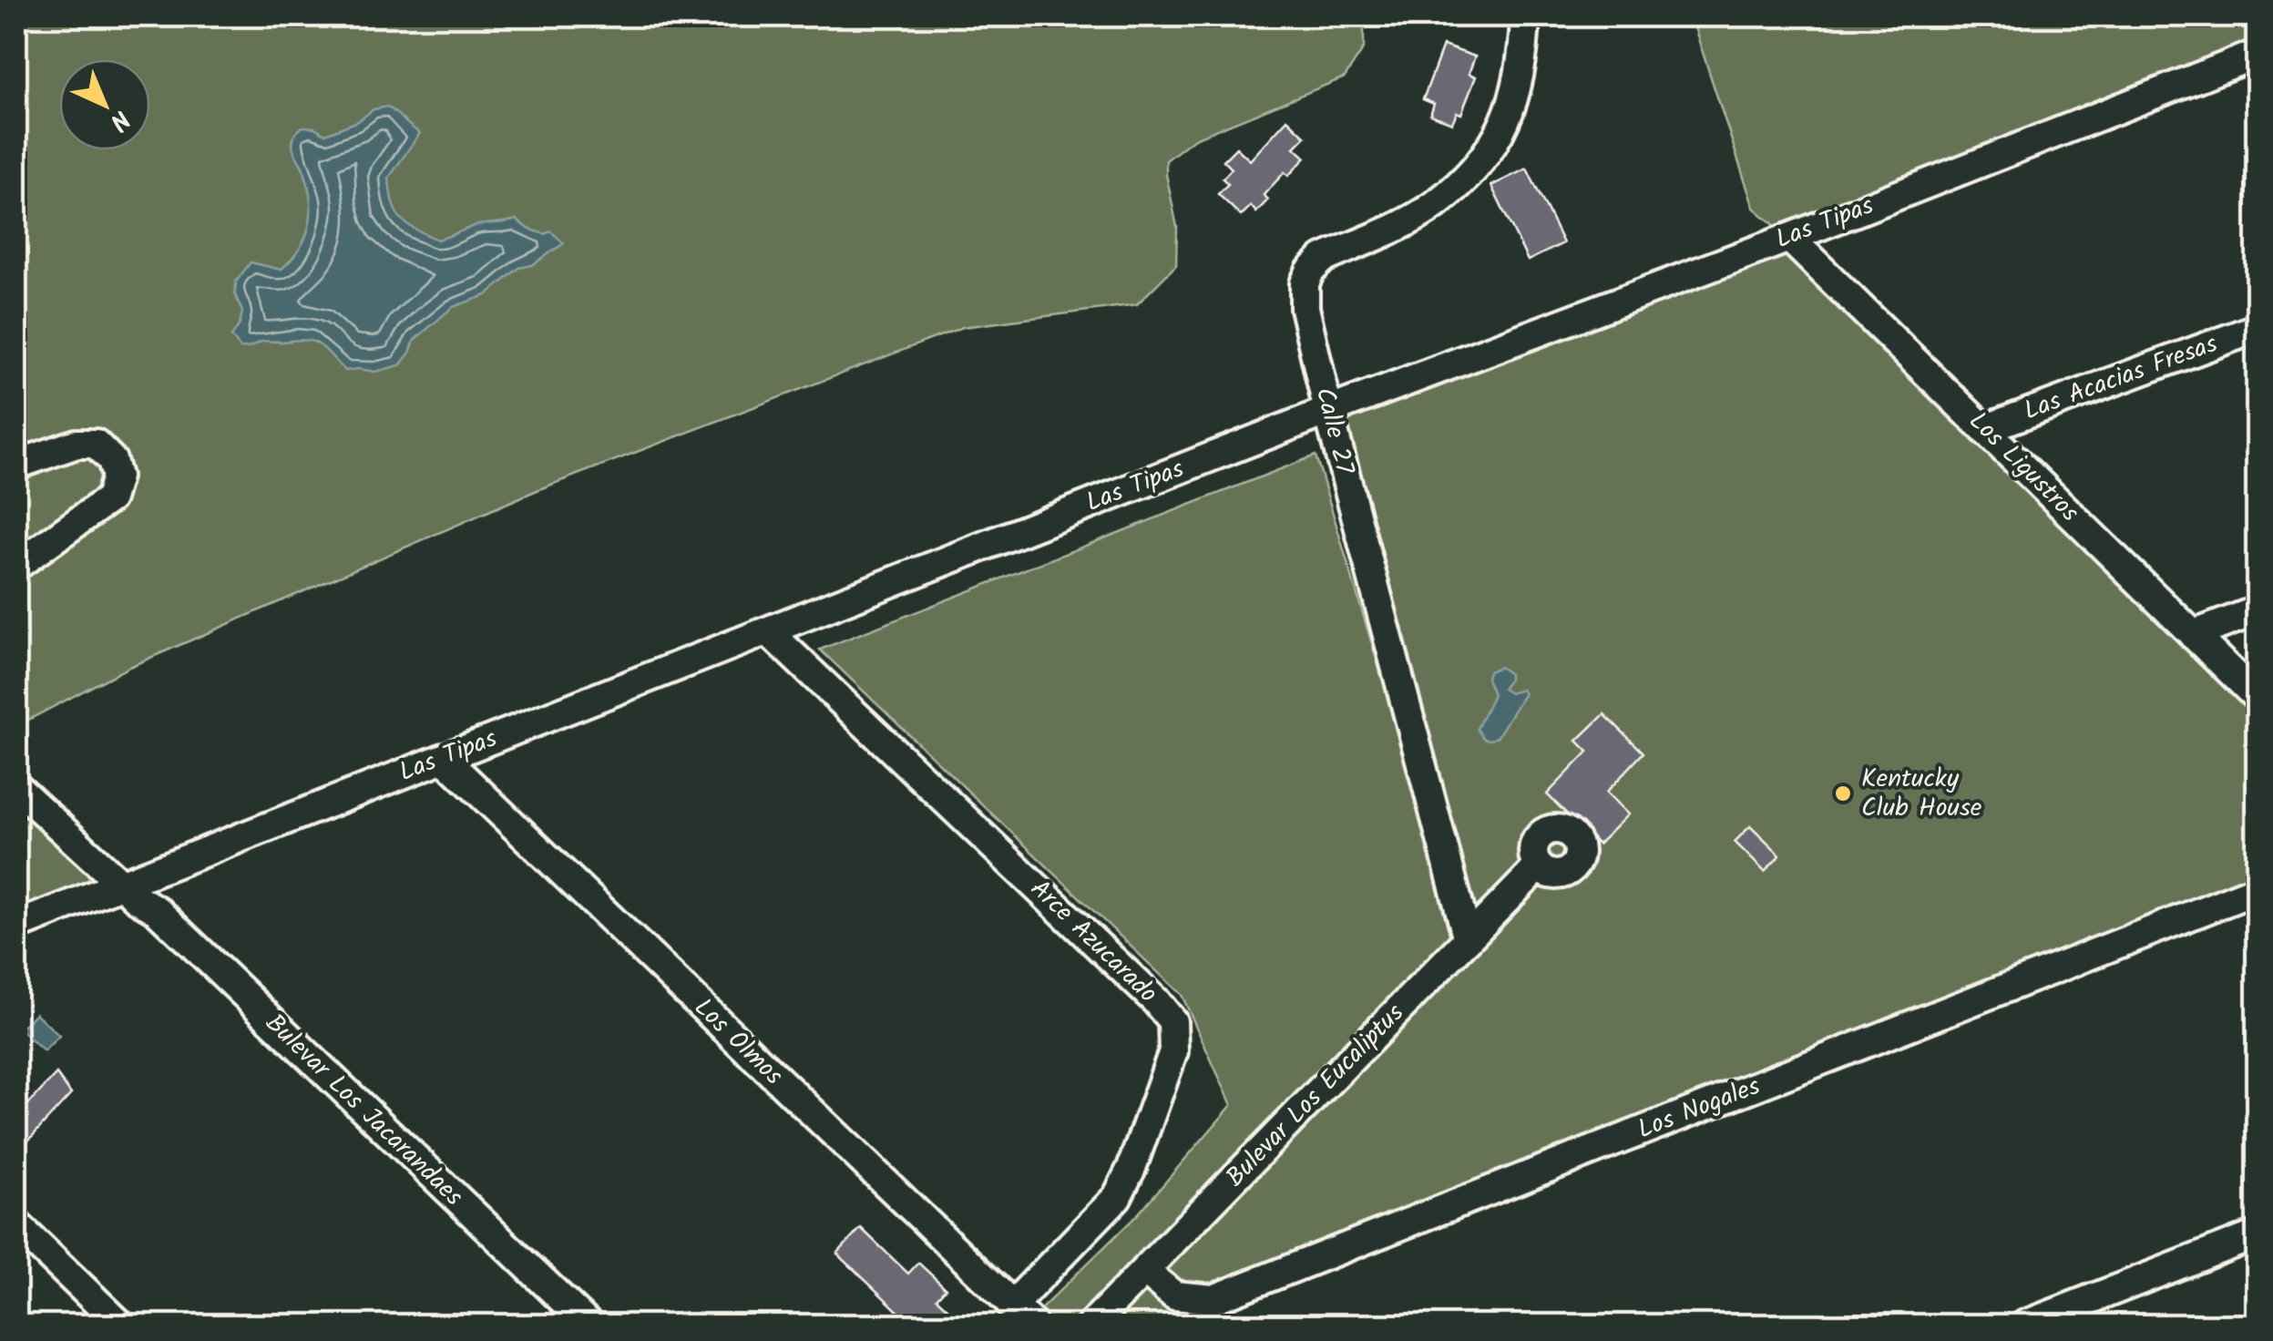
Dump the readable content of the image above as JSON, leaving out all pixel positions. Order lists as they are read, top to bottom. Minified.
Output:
{"streets":{"street":["Las Tipas","Las Acacias Fresas","Calle 27","Los Ligustros","Arce Azucarado","Los Olmos","Bulevar Los Eucaliptus","Los Nogales","Bulevar Los Jacarandaes"]},"crossings":[["Las Tipas","Calle 27"],["Las Tipas","Los Ligustros"],["Las Tipas","Arce Azucarado"],["Las Tipas","Los Olmos"],["Las Tipas","Bulevar Los Jacarandaes"],["Las Acacias Fresas","Los Ligustros"],["Calle 27","Bulevar Los Eucaliptus"],["Arce Azucarado","Los Olmos"],["Bulevar Los Eucaliptus","Los Nogales"]],"places":["Kentucky Club House"],"north":"bottom right"}
